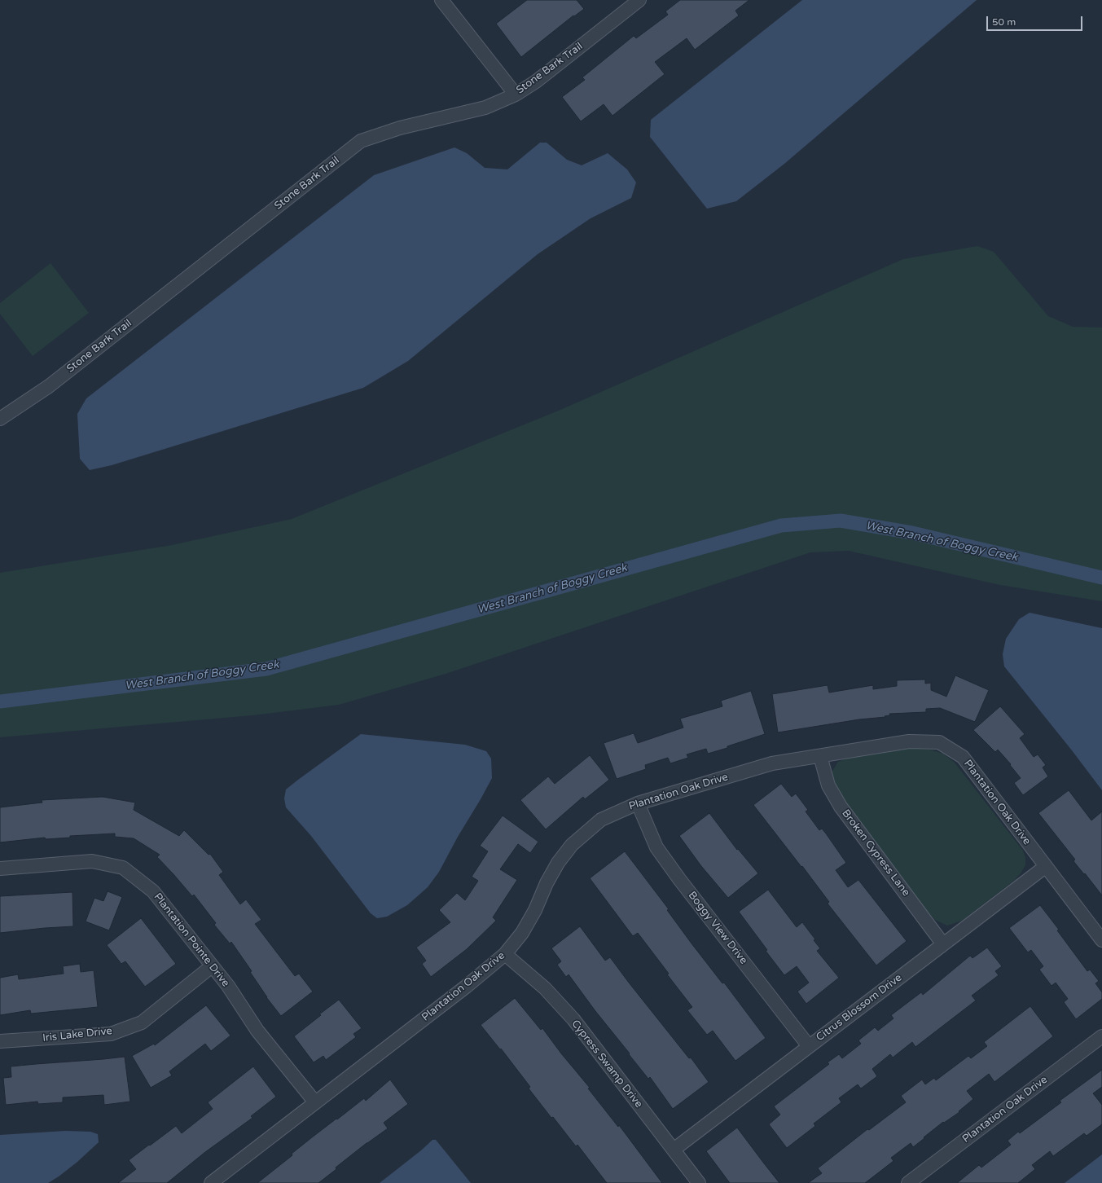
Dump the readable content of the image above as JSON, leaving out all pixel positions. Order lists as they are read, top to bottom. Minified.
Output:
{"streets":{"street":["Stone Bark Trail","Plantation Oak Drive","Broken Cypress Lane","Boggy View Drive","Plantation Pointe Drive","Citrus Blossom Drive","Iris Lake Drive","Cypress Swamp Drive"]},"crossings":[["Plantation Oak Drive","Broken Cypress Lane"],["Plantation Oak Drive","Boggy View Drive"],["Plantation Oak Drive","Plantation Pointe Drive"],["Plantation Oak Drive","Citrus Blossom Drive"],["Plantation Oak Drive","Cypress Swamp Drive"],["Broken Cypress Lane","Citrus Blossom Drive"],["Boggy View Drive","Citrus Blossom Drive"],["Plantation Pointe Drive","Iris Lake Drive"],["Citrus Blossom Drive","Cypress Swamp Drive"]],"water":["West Branch of Boggy Creek"],"scale_bar":"50 m"}
